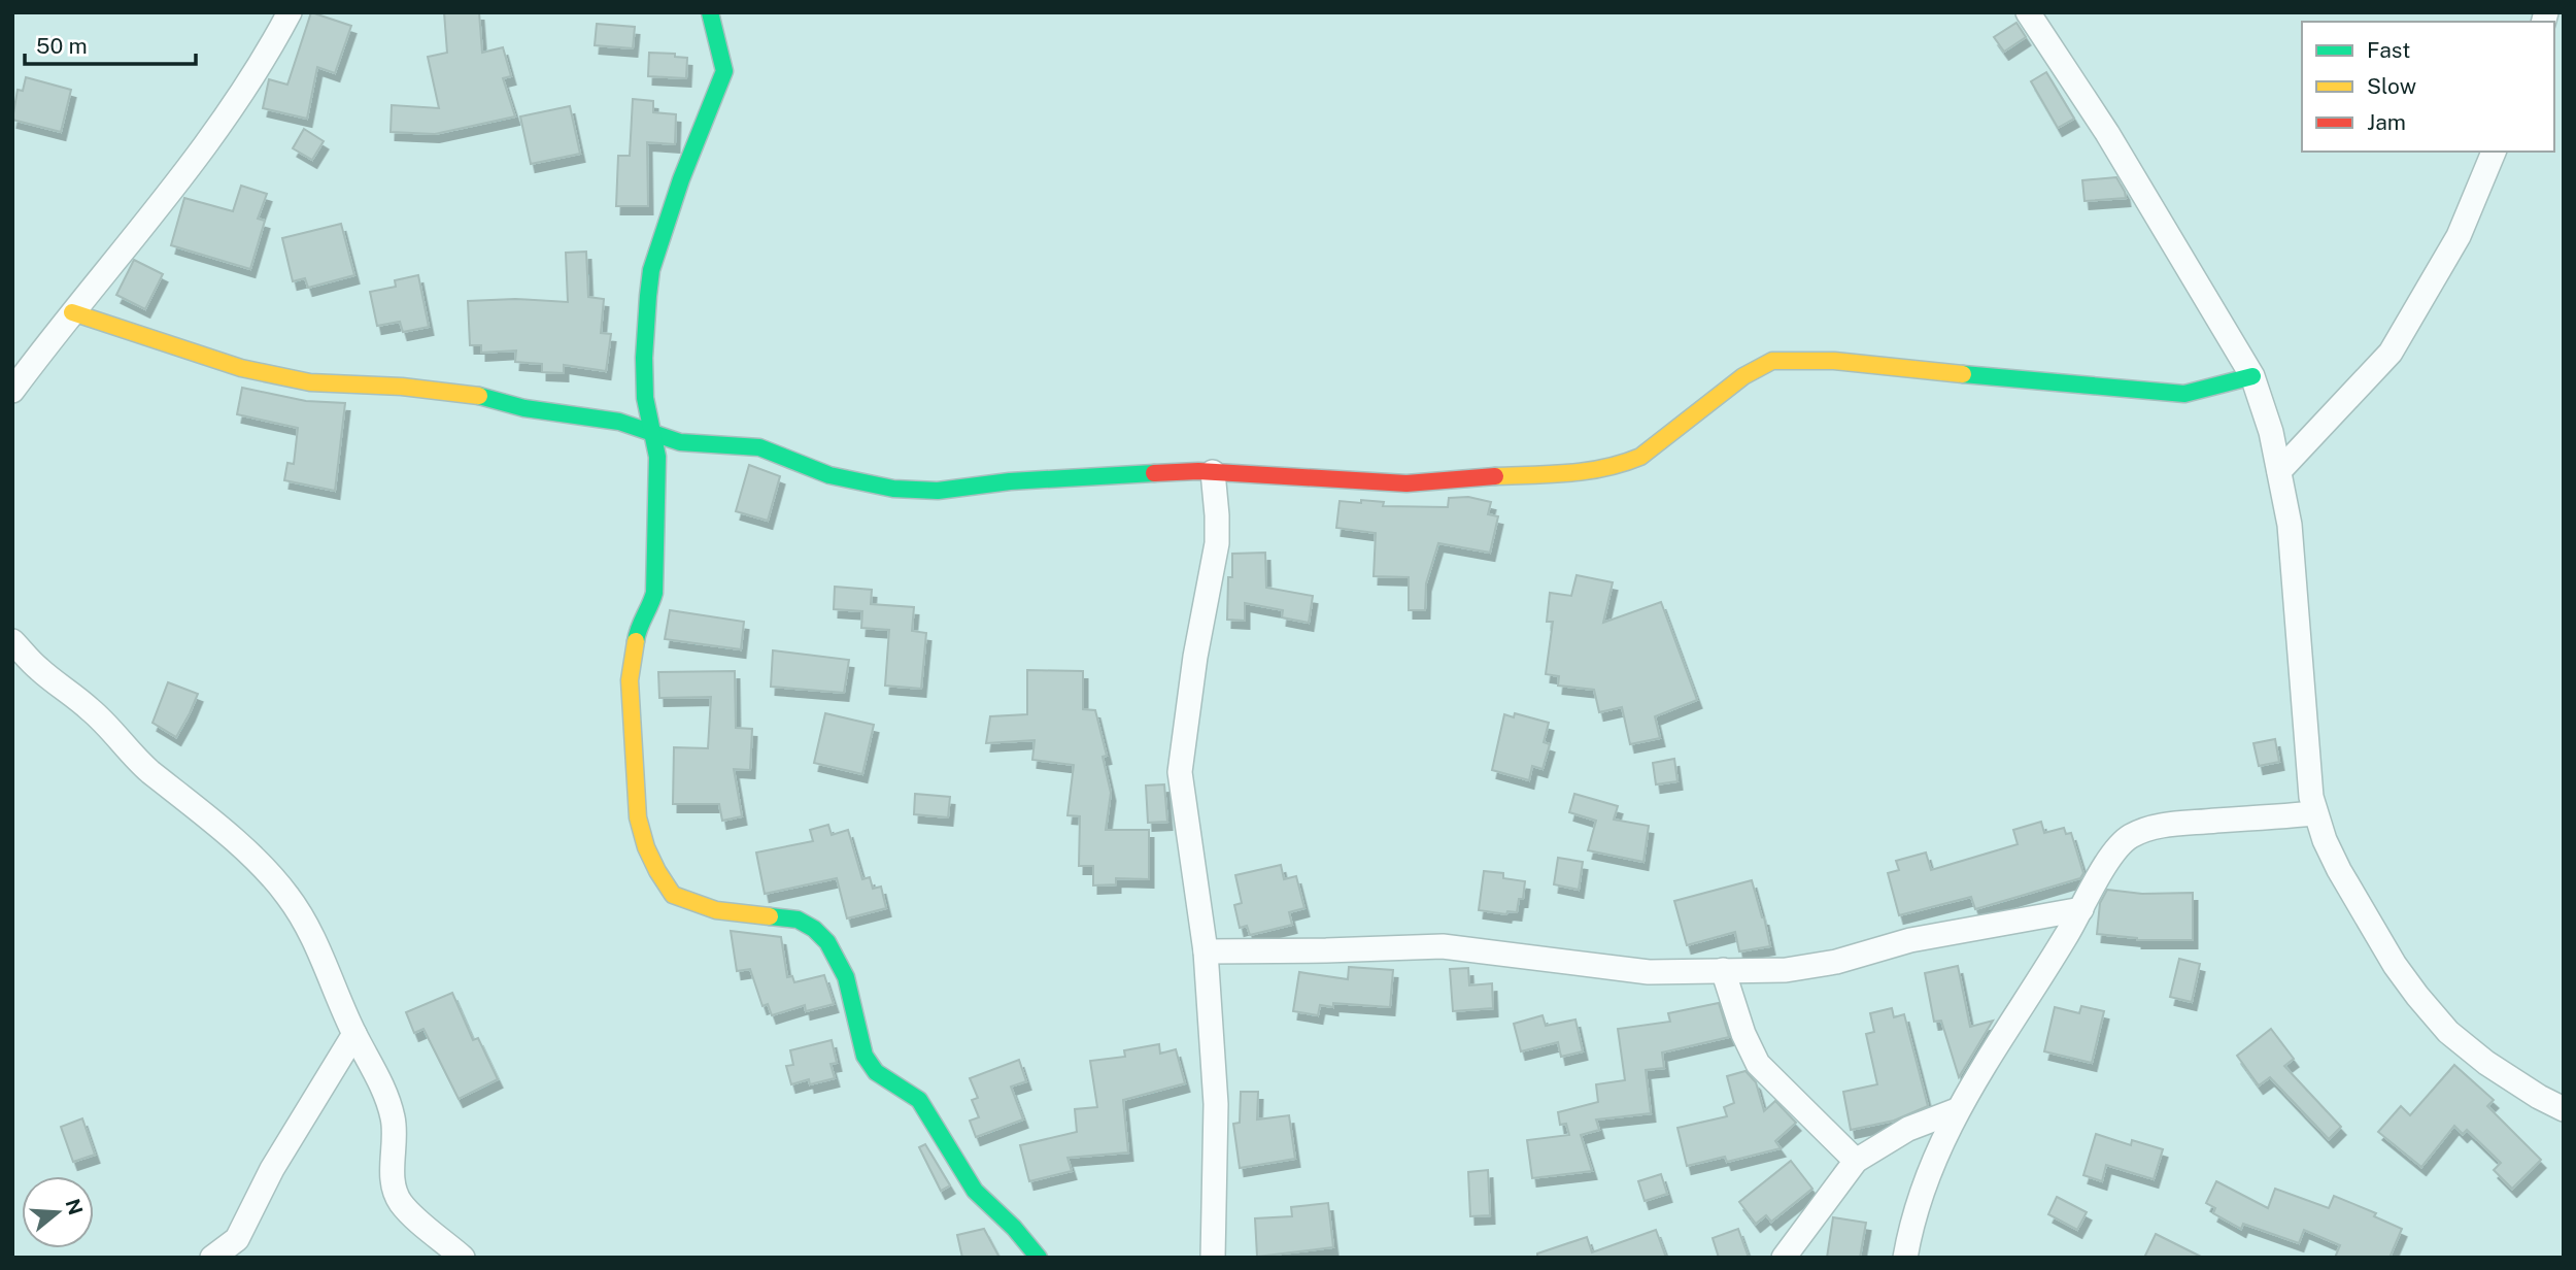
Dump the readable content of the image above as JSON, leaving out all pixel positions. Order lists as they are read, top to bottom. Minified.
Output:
{"legend":["Fast","Slow","Jam"],"scale_bar":"50 m","north":"right"}
